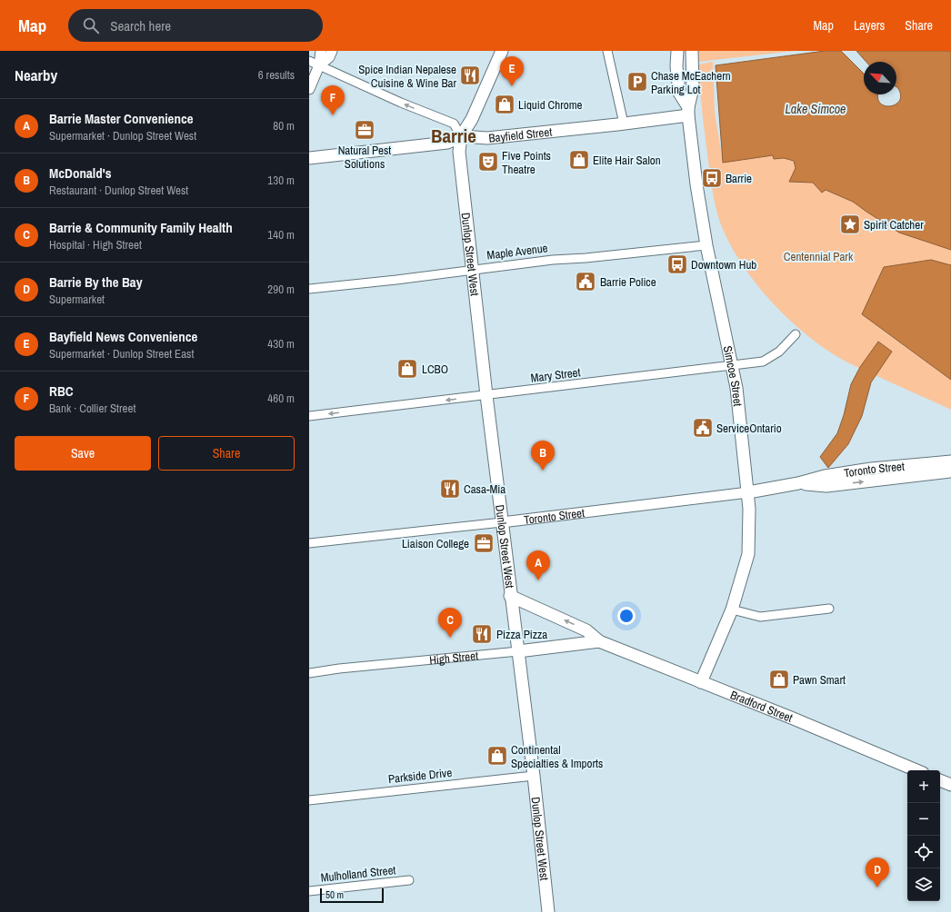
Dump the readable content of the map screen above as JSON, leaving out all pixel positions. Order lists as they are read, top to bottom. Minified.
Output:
{"streets":{"main road":["Bayfield Street","Dunlop Street West","Simcoe Street","Toronto Street","High Street","Bradford Street"],"street":["Maple Avenue","Mary Street","Parkside Drive","Mulholland Street"]},"crossings":[["Bayfield Street","Dunlop Street West"],["Bayfield Street","Simcoe Street"],["Maple Avenue","Dunlop Street West"],["Maple Avenue","Simcoe Street"],["Dunlop Street West","Mary Street"],["Dunlop Street West","Toronto Street"],["Dunlop Street West","High Street"],["Dunlop Street West","Parkside Drive"],["Mary Street","Simcoe Street"],["Simcoe Street","Toronto Street"],["Simcoe Street","Bradford Street"],["High Street","Bradford Street"]],"one_way":["Mary Street"],"districts":["Barrie"],"water":["Lake Simcoe"],"parks":["Centennial Park"],"places":{"restaurant":["Spice Indian Nepalese Cuisine & Wine Bar","Casa-Mia","Pizza Pizza"],"parking":["Chase McEachern Parking Lot"],"shop":["Liquid Chrome","Elite Hair Salon","LCBO","Pawn Smart","Continental Specialties & Imports"],"office":["Natural Pest Solutions","Liaison College"],"theatre":["Five Points Theatre"],"bus stop":["Barrie","Downtown Hub"],"place":["Spirit Catcher"],"public building":["Barrie Police","ServiceOntario"]},"scale_bar":"50 m","north":"top left","page":{"header":"Map","search":"Search here","nav":["Map","Layers","Share"],"heading":["Nearby","6 results"],"pins":["E","F","B","A","C","D"],"list":[{"mark":"A","name":"Barrie Master Convenience","note":"Supermarket · Dunlop Street West","value":"80 m"},{"mark":"B","name":"McDonald's","note":"Restaurant · Dunlop Street West","value":"130 m"},{"mark":"C","name":"Barrie & Community Family Health","note":"Hospital · High Street","value":"140 m"},{"mark":"D","name":"Barrie By the Bay","note":"Supermarket","value":"290 m"},{"mark":"E","name":"Bayfield News Convenience","note":"Supermarket · Dunlop Street East","value":"430 m"},{"mark":"F","name":"RBC","note":"Bank · Collier Street","value":"460 m"}],"buttons":["Save","Share"],"map_buttons":["+","−"],"scale":"50 m"}}
